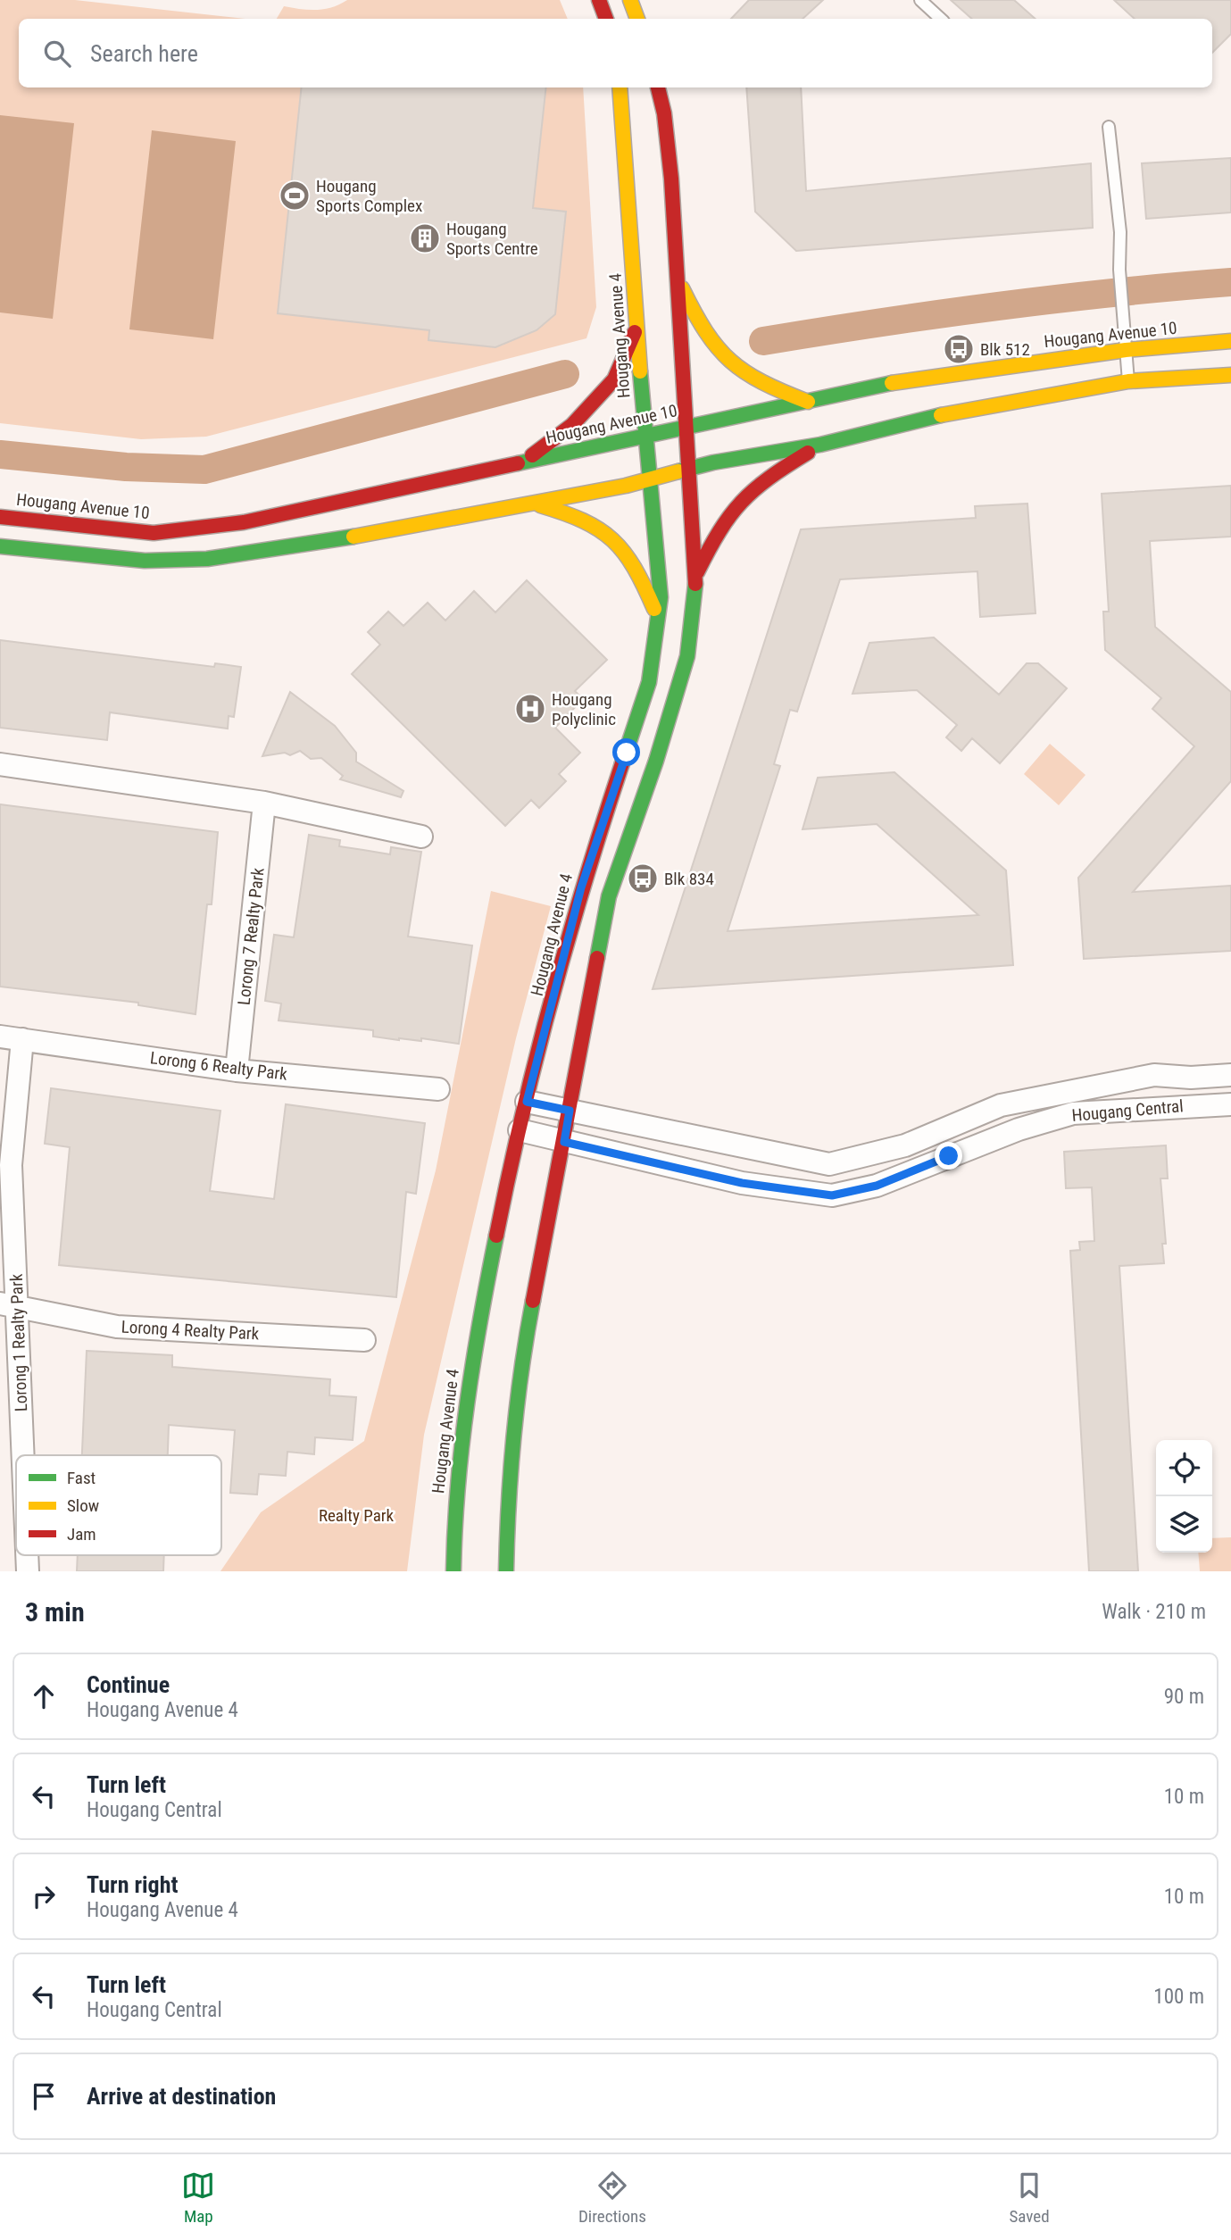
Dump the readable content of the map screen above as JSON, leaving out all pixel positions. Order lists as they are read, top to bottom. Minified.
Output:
{"streets":{"main road":["Hougang Avenue 10","Hougang Avenue 4"],"street":["Lorong 7 Realty Park","Lorong 6 Realty Park","Hougang Central","Lorong 4 Realty Park","Lorong 1 Realty Park"]},"crossings":[["Hougang Avenue 10","Hougang Avenue 4"],["Hougang Avenue 4","Hougang Central"],["Lorong 7 Realty Park","Lorong 6 Realty Park"],["Lorong 6 Realty Park","Lorong 1 Realty Park"],["Lorong 4 Realty Park","Lorong 1 Realty Park"]],"parks":["Realty Park"],"places":{"sports":["Hougang Sports Complex"],"building":["Hougang Sports Centre"],"bus stop":["Blk 512","Blk 834"],"hospital":["Hougang Polyclinic"]},"legend":["Fast","Slow","Jam"],"page":{"search":"Search here","heading":["3 min","Walk · 210 m"],"list":[["Continue","Hougang Avenue 4","90 m"],["Turn left","Hougang Central","10 m"],["Turn right","Hougang Avenue 4","10 m"],["Turn left","Hougang Central","100 m"],"Arrive at destination"],"nav":["Map","Directions","Saved"]}}
